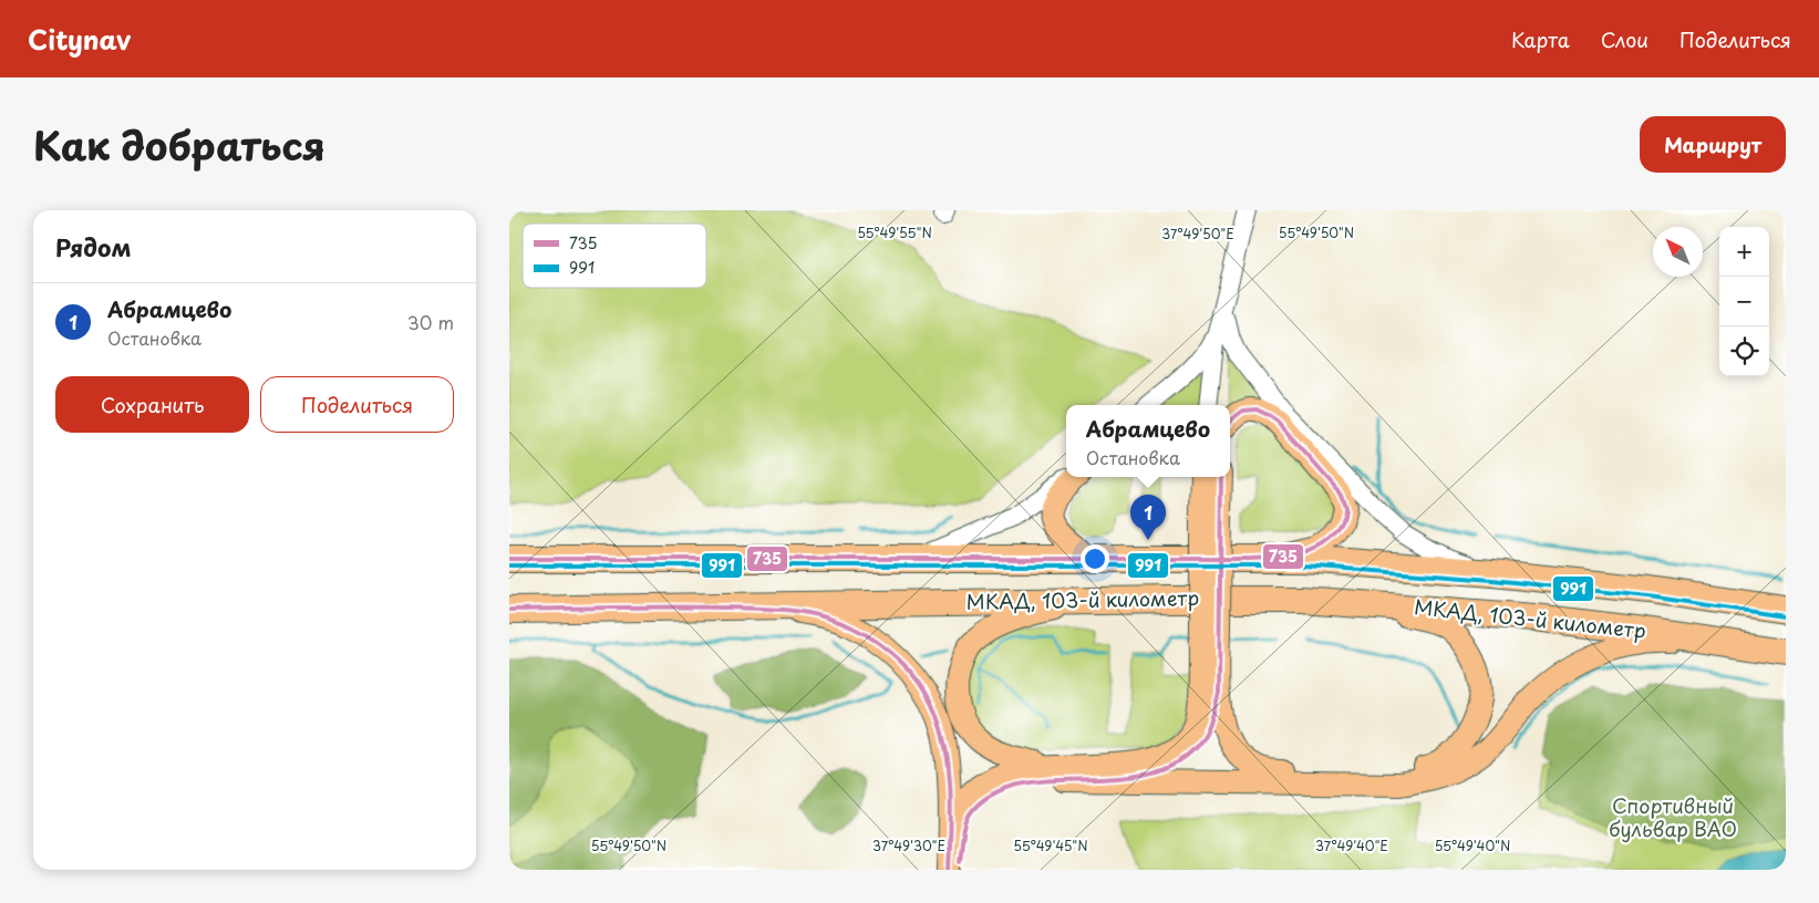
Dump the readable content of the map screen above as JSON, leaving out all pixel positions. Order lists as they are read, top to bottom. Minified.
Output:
{"streets":{"highway":["МКАД, 103-й километр"]},"parks":["Спортивный бульвар ВАО"],"lines":["transit line 735","transit line 991"],"legend":["735","991"],"north":"top left","page":{"header":"Citynav","nav":["Карта","Слои","Поделиться"],"title":"Как добраться","buttons":["Маршрут",["Сохранить","Поделиться"]],"heading":"Рядом","map_buttons":["+","−"],"list":[{"mark":"1","name":"Абрамцево","note":"Остановка","value":"30 m"}],"popup":["Абрамцево","Остановка"],"pins":"1"},"coordinates":["55°49'55\"N","55°49'50\"N","37°49'50\"E","37°49'30\"E","37°49'40\"E","55°49'45\"N","55°49'40\"N"]}
